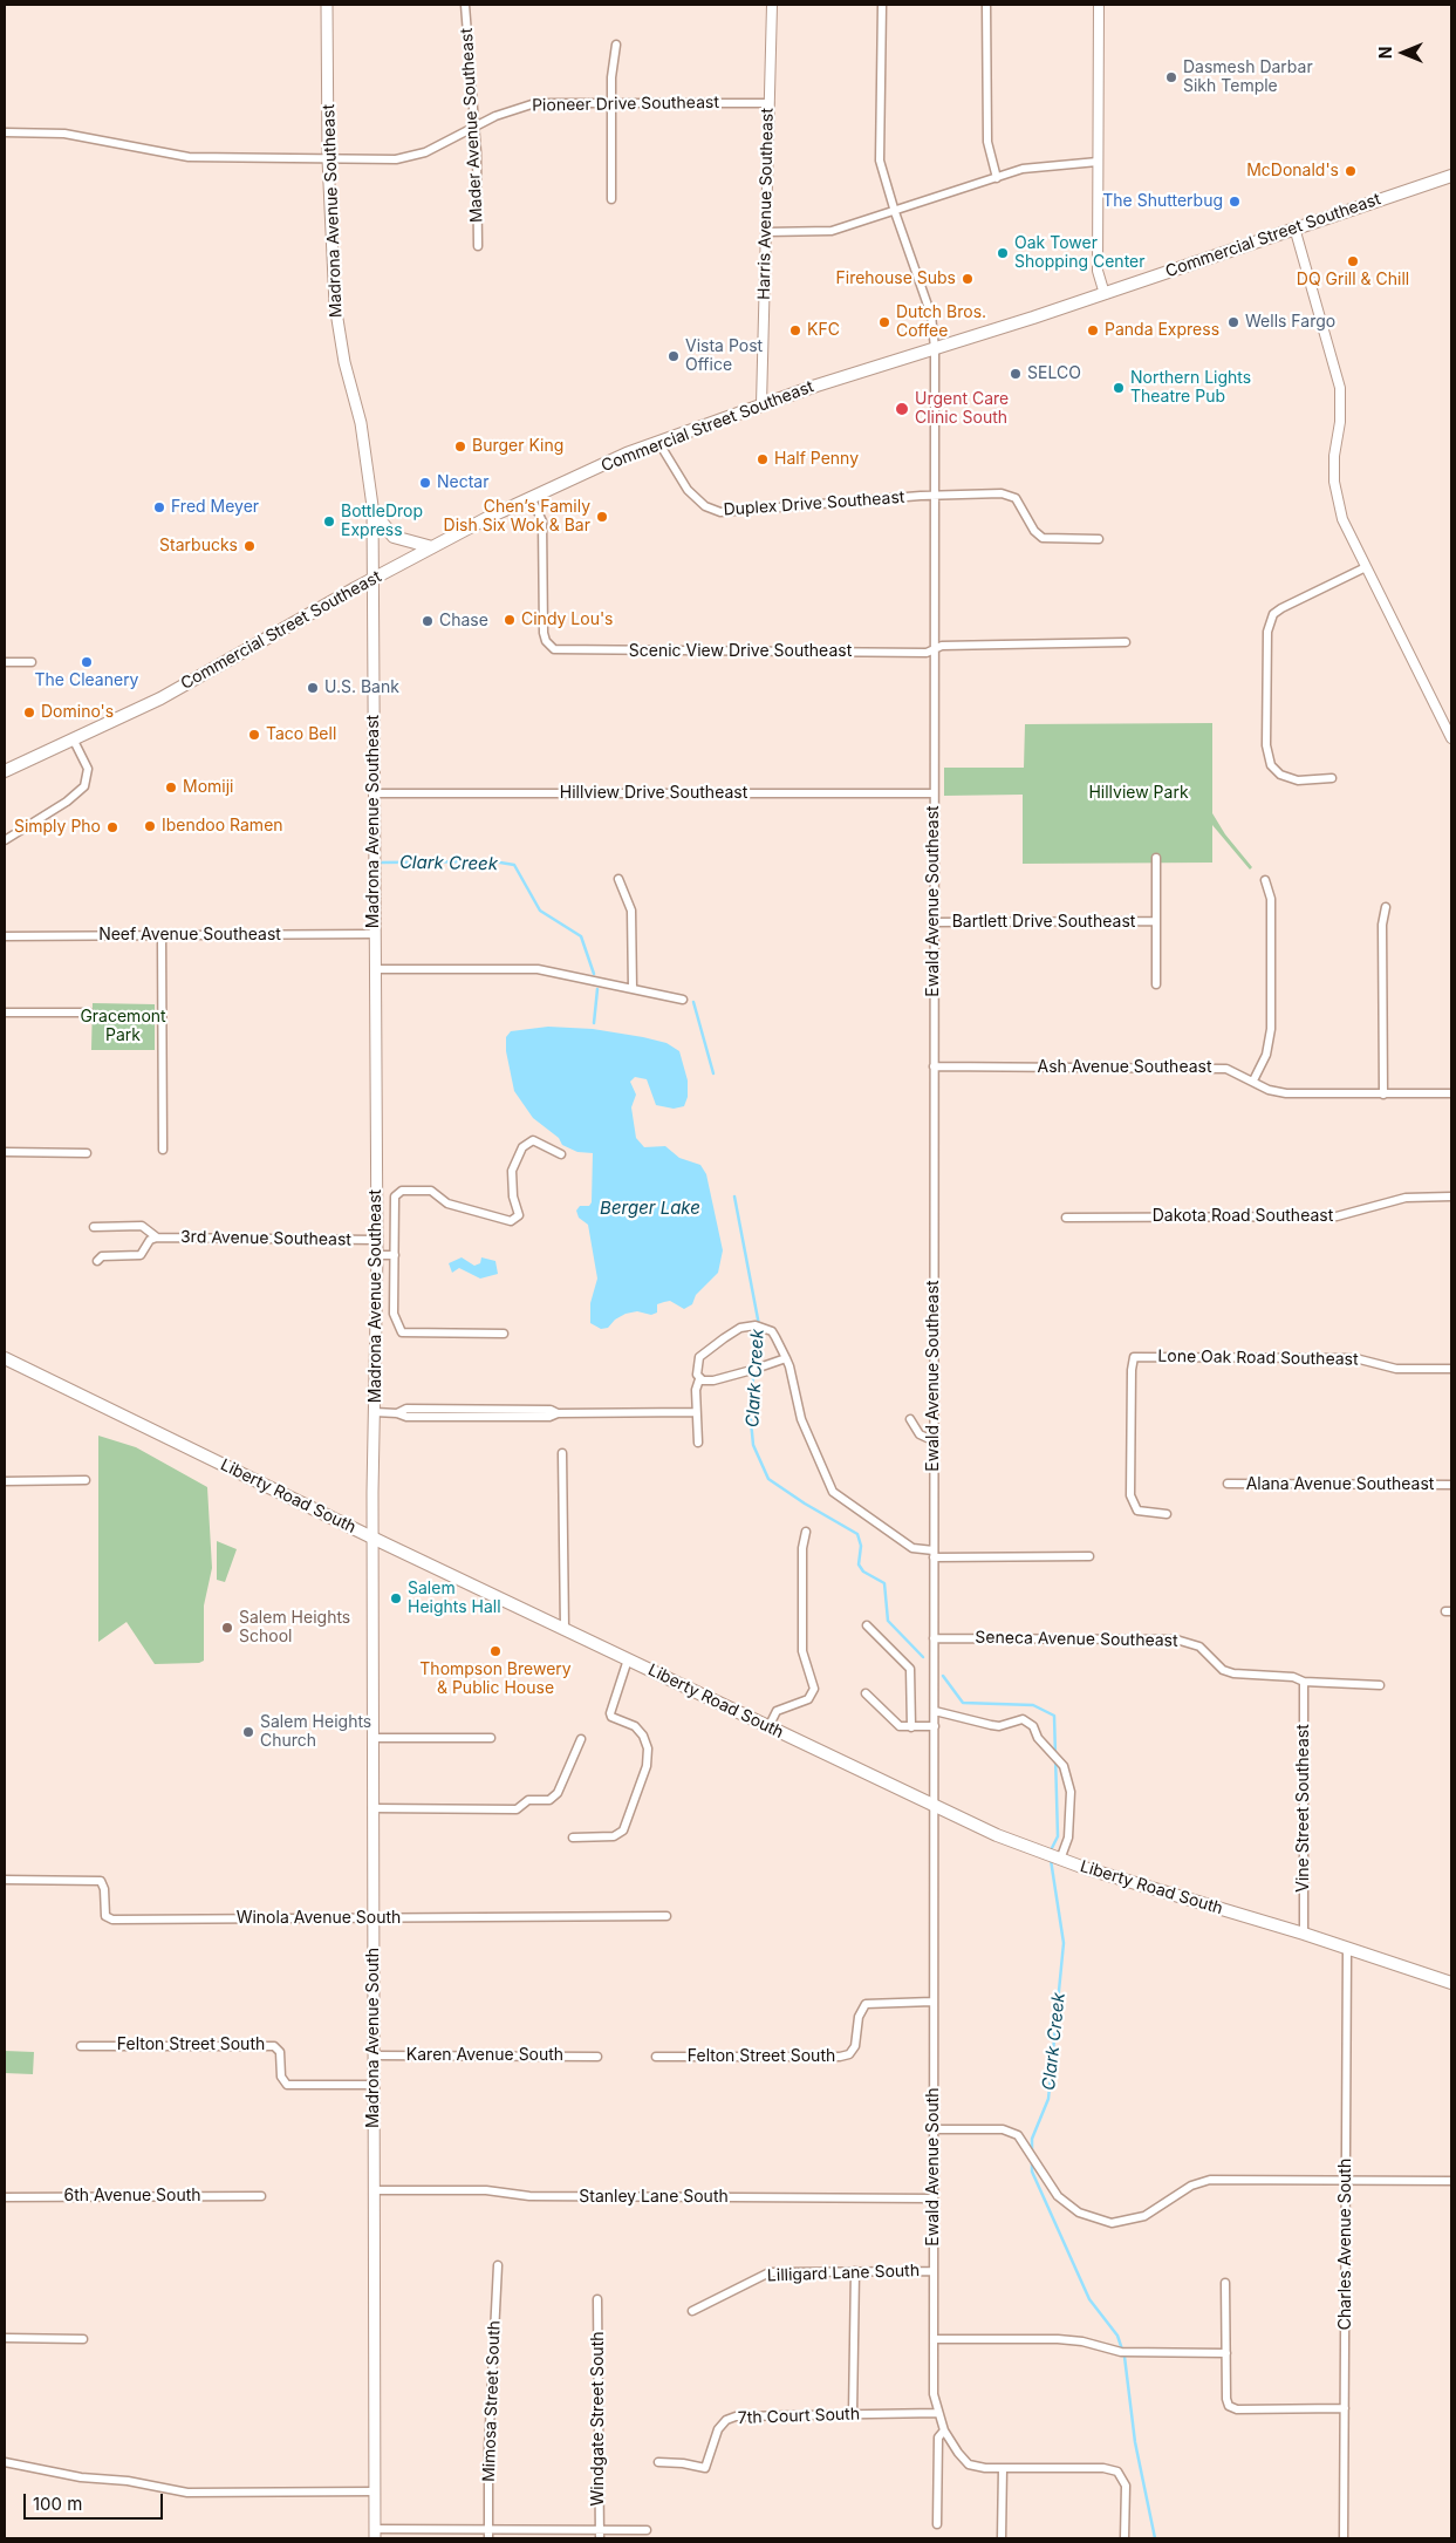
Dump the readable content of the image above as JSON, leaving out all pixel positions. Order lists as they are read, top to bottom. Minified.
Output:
{"streets":{"main road":["Madrona Avenue Southeast","Commercial Street Southeast","Liberty Road South","Madrona Avenue South"],"street":["Pioneer Drive Southeast","Mader Avenue Southeast","Harris Avenue Southeast","Duplex Drive Southeast","Scenic View Drive Southeast","Hillview Drive Southeast","Ewald Avenue Southeast","Bartlett Drive Southeast","Neef Avenue Southeast","Ash Avenue Southeast","Dakota Road Southeast","3rd Avenue Southeast","Lone Oak Road Southeast","Alana Avenue Southeast","Seneca Avenue Southeast","Vine Street Southeast","Winola Avenue South","Felton Street South","Karen Avenue South","Ewald Avenue South","6th Avenue South","Stanley Lane South","Charles Avenue South","Lilligard Lane South","Mimosa Street South","7th Court South","Windgate Street South"]},"crossings":[["Pioneer Drive Southeast","Mader Avenue Southeast"],["Pioneer Drive Southeast","Harris Avenue Southeast"],["Pioneer Drive Southeast","Madrona Avenue Southeast"],["Harris Avenue Southeast","Commercial Street Southeast"],["Madrona Avenue Southeast","Commercial Street Southeast"],["Madrona Avenue Southeast","Hillview Drive Southeast"],["Madrona Avenue Southeast","Neef Avenue Southeast"],["Madrona Avenue Southeast","3rd Avenue Southeast"],["Madrona Avenue Southeast","Liberty Road South"],["Madrona Avenue Southeast","Madrona Avenue South"],["Commercial Street Southeast","Duplex Drive Southeast"],["Commercial Street Southeast","Scenic View Drive Southeast"],["Commercial Street Southeast","Ewald Avenue Southeast"],["Duplex Drive Southeast","Ewald Avenue Southeast"],["Scenic View Drive Southeast","Ewald Avenue Southeast"],["Hillview Drive Southeast","Ewald Avenue Southeast"],["Ewald Avenue Southeast","Bartlett Drive Southeast"],["Ewald Avenue Southeast","Ash Avenue Southeast"],["Ewald Avenue Southeast","Liberty Road South"],["Ewald Avenue Southeast","Seneca Avenue Southeast"],["Ewald Avenue Southeast","Ewald Avenue South"],["Liberty Road South","Vine Street Southeast"],["Liberty Road South","Madrona Avenue South"],["Liberty Road South","Ewald Avenue South"],["Liberty Road South","Charles Avenue South"],["Seneca Avenue Southeast","Vine Street Southeast"],["Winola Avenue South","Madrona Avenue South"],["Madrona Avenue South","Felton Street South"],["Madrona Avenue South","Karen Avenue South"],["Madrona Avenue South","Stanley Lane South"],["Felton Street South","Ewald Avenue South"],["Ewald Avenue South","Stanley Lane South"],["Ewald Avenue South","Lilligard Lane South"],["Ewald Avenue South","7th Court South"]],"water":["Clark Creek","Berger Lake"],"parks":["Hillview Park","Gracemont Park"],"places":["Dasmesh Darbar Sikh Temple","McDonald's","The Shutterbug","Oak Tower Shopping Center","DQ Grill & Chill","Firehouse Subs","Dutch Bros. Coffee","Wells Fargo","KFC","Panda Express","Vista Post Office","SELCO","Northern Lights Theatre Pub","Urgent Care Clinic South","Burger King","Half Penny","Nectar","Fred Meyer","Chen’s Family Dish Six Wok & Bar","BottleDrop Express","Starbucks","Cindy Lou's","Chase","The Cleanery","U.S. Bank","Domino's","Taco Bell","Momiji","Ibendoo Ramen","Simply Pho","Salem Heights Hall","Salem Heights School","Thompson Brewery & Public House","Salem Heights Church"],"scale_bar":"100 m","north":"left"}
